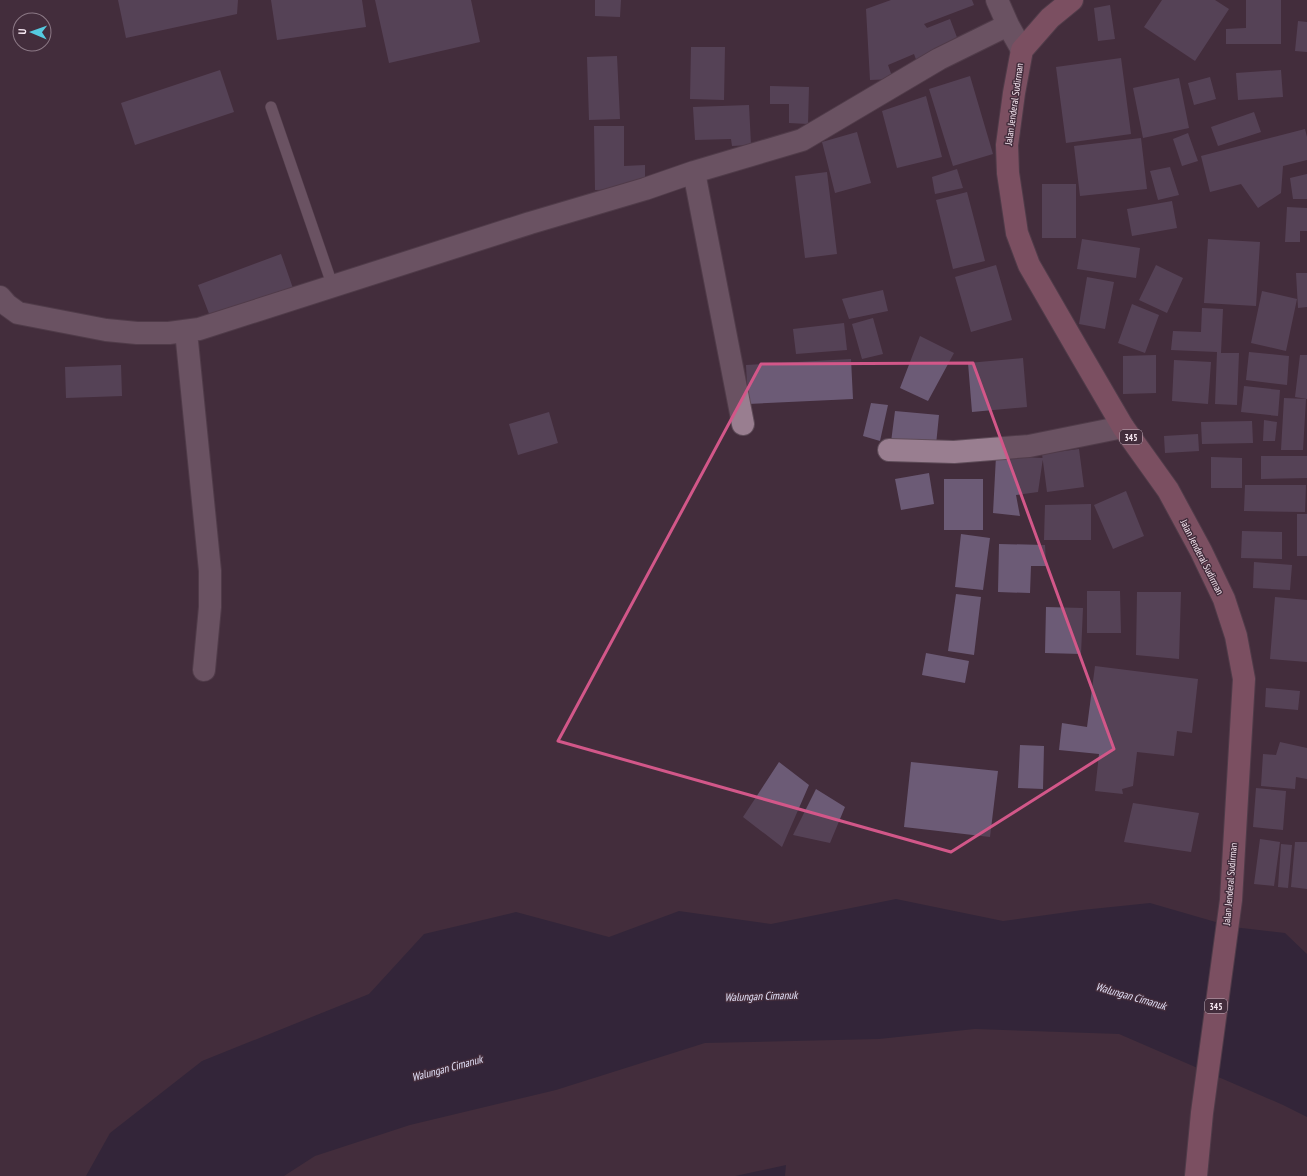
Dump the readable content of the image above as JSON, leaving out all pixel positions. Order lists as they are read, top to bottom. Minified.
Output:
{"streets":{"main road":["Jalan Jenderal Sudirman","345"]},"water":["Walungan Cimanuk"],"north":"left"}
